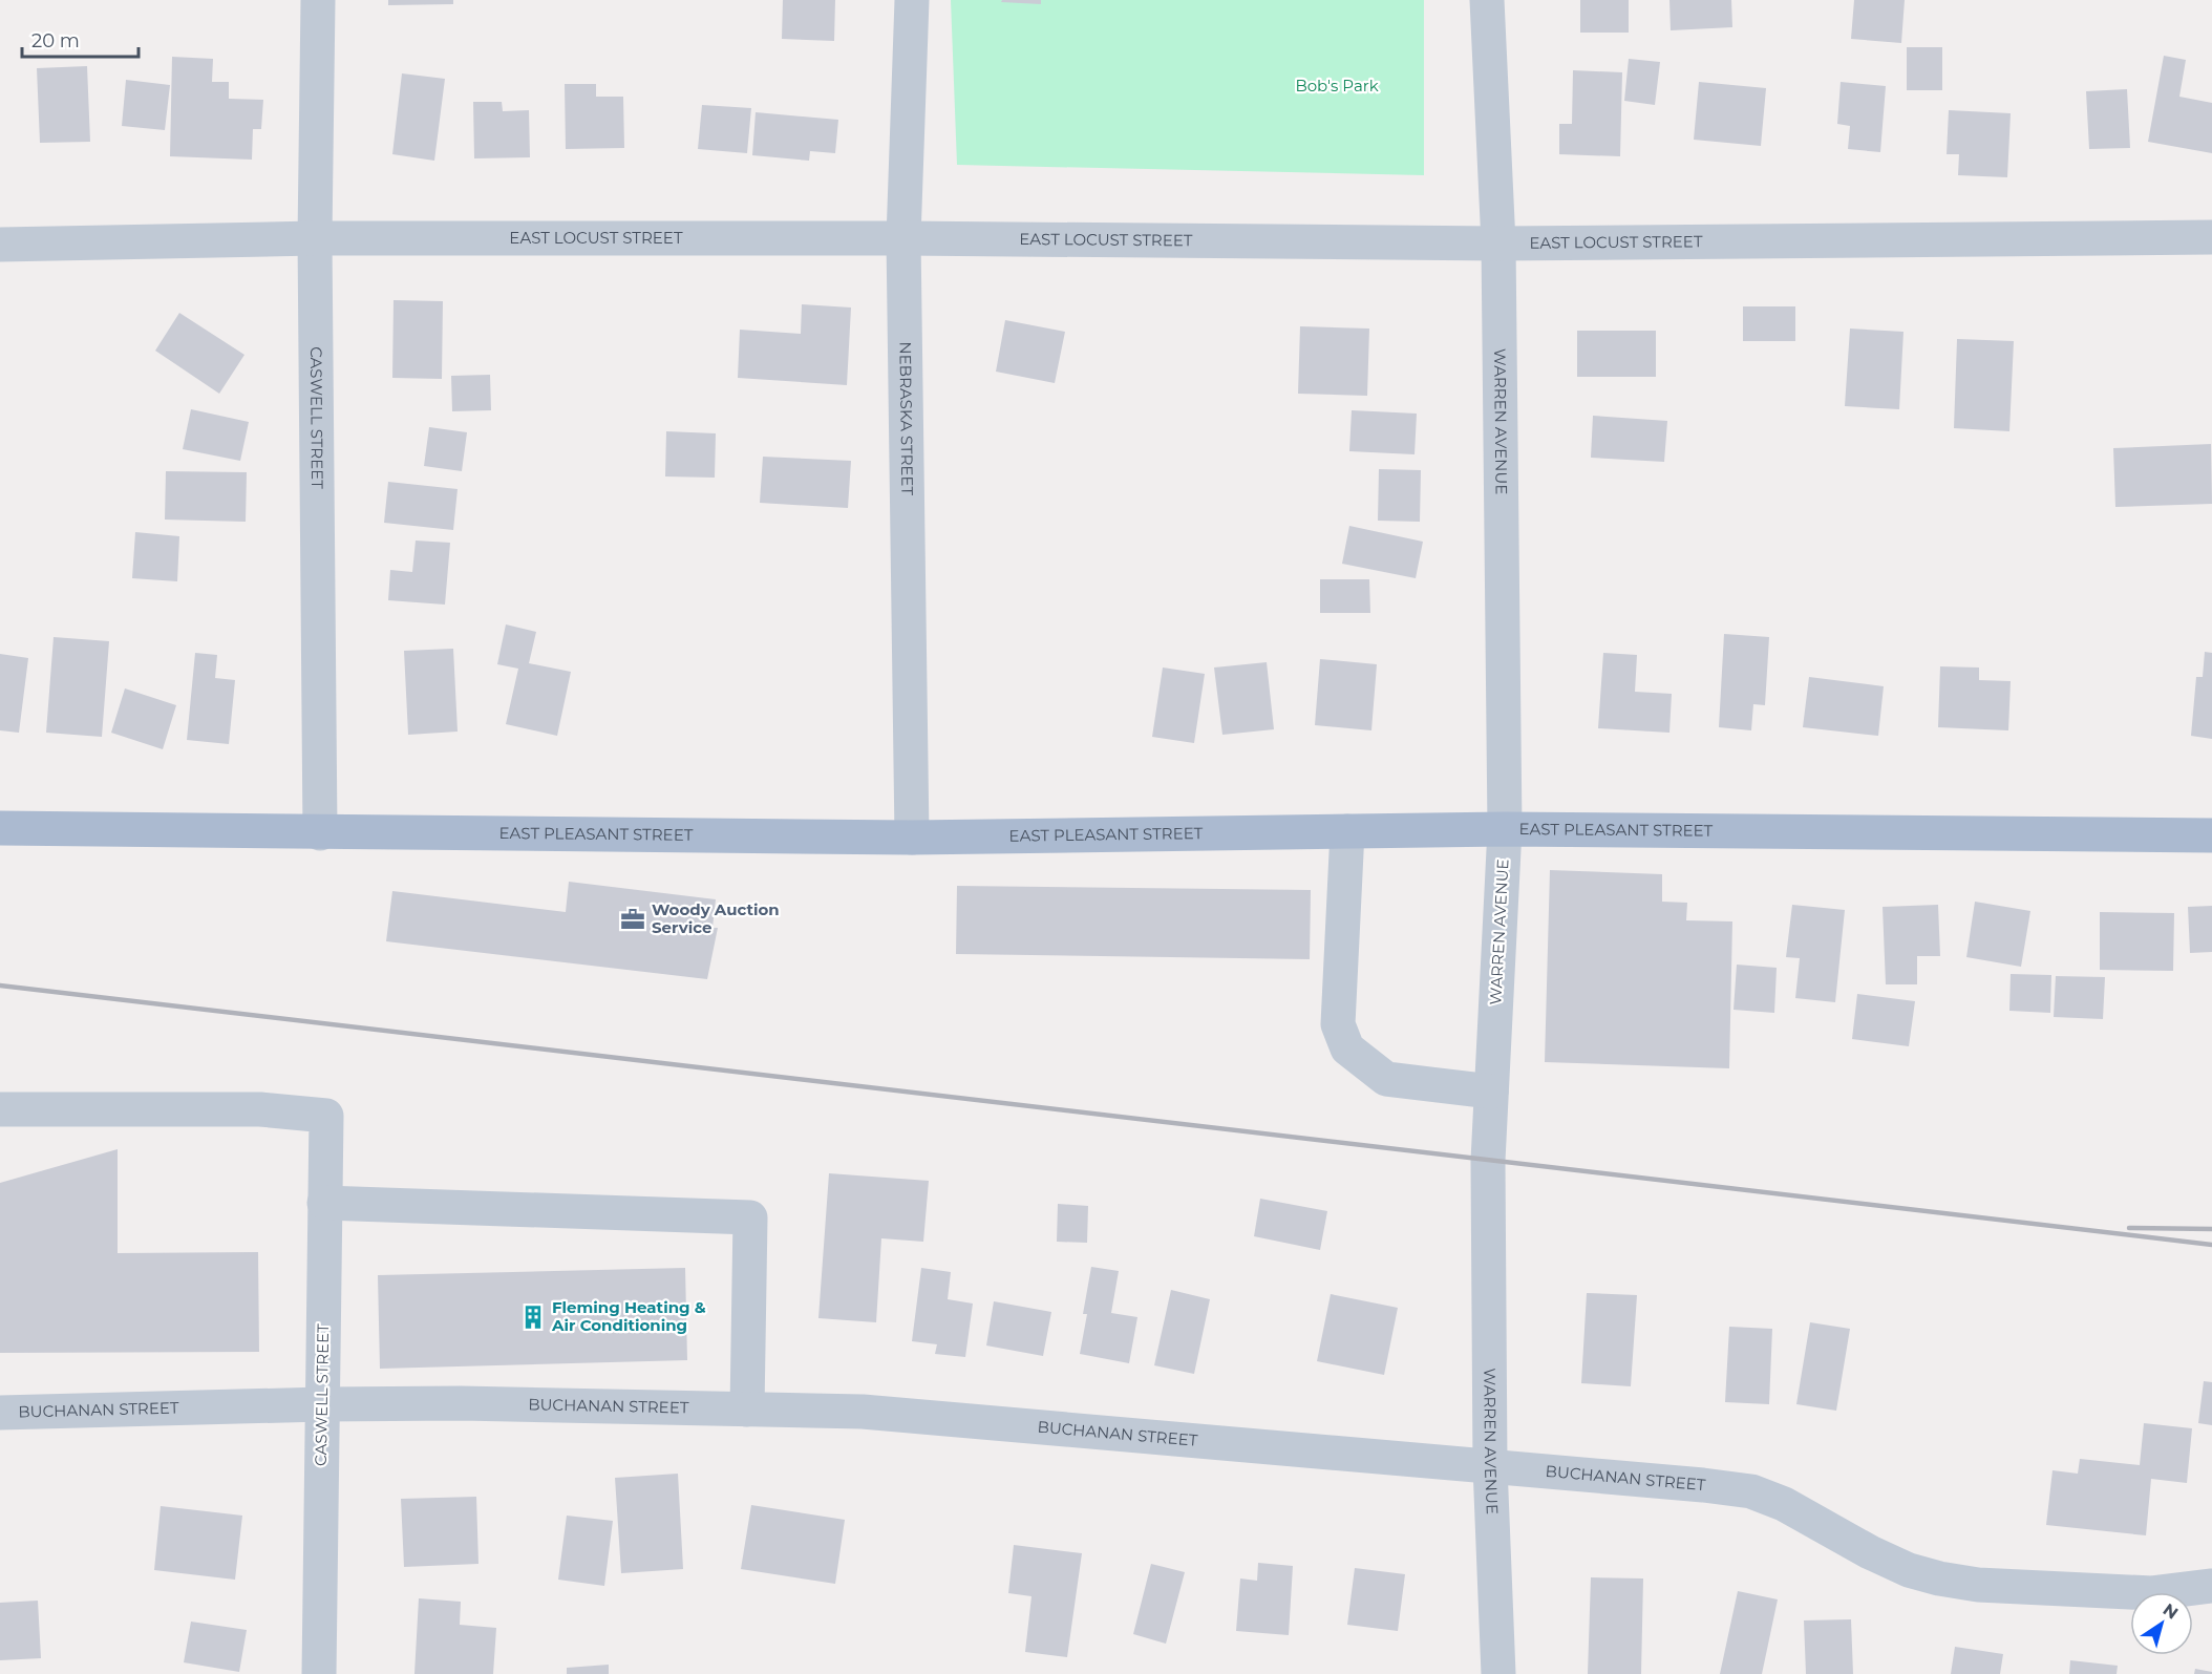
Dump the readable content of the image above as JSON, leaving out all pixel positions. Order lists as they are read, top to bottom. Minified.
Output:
{"streets":{"main road":["EAST PLEASANT STREET"],"street":["EAST LOCUST STREET","CASWELL STREET","NEBRASKA STREET","WARREN AVENUE","BUCHANAN STREET"]},"crossings":[["EAST LOCUST STREET","CASWELL STREET"],["EAST LOCUST STREET","NEBRASKA STREET"],["EAST LOCUST STREET","WARREN AVENUE"],["CASWELL STREET","EAST PLEASANT STREET"],["CASWELL STREET","BUCHANAN STREET"],["NEBRASKA STREET","EAST PLEASANT STREET"],["WARREN AVENUE","EAST PLEASANT STREET"],["WARREN AVENUE","BUCHANAN STREET"]],"parks":["Bob's Park"],"places":{"office":["Woody Auction Service"],"building":["Fleming Heating & Air Conditioning"]},"scale_bar":"20 m","north":"top right"}
